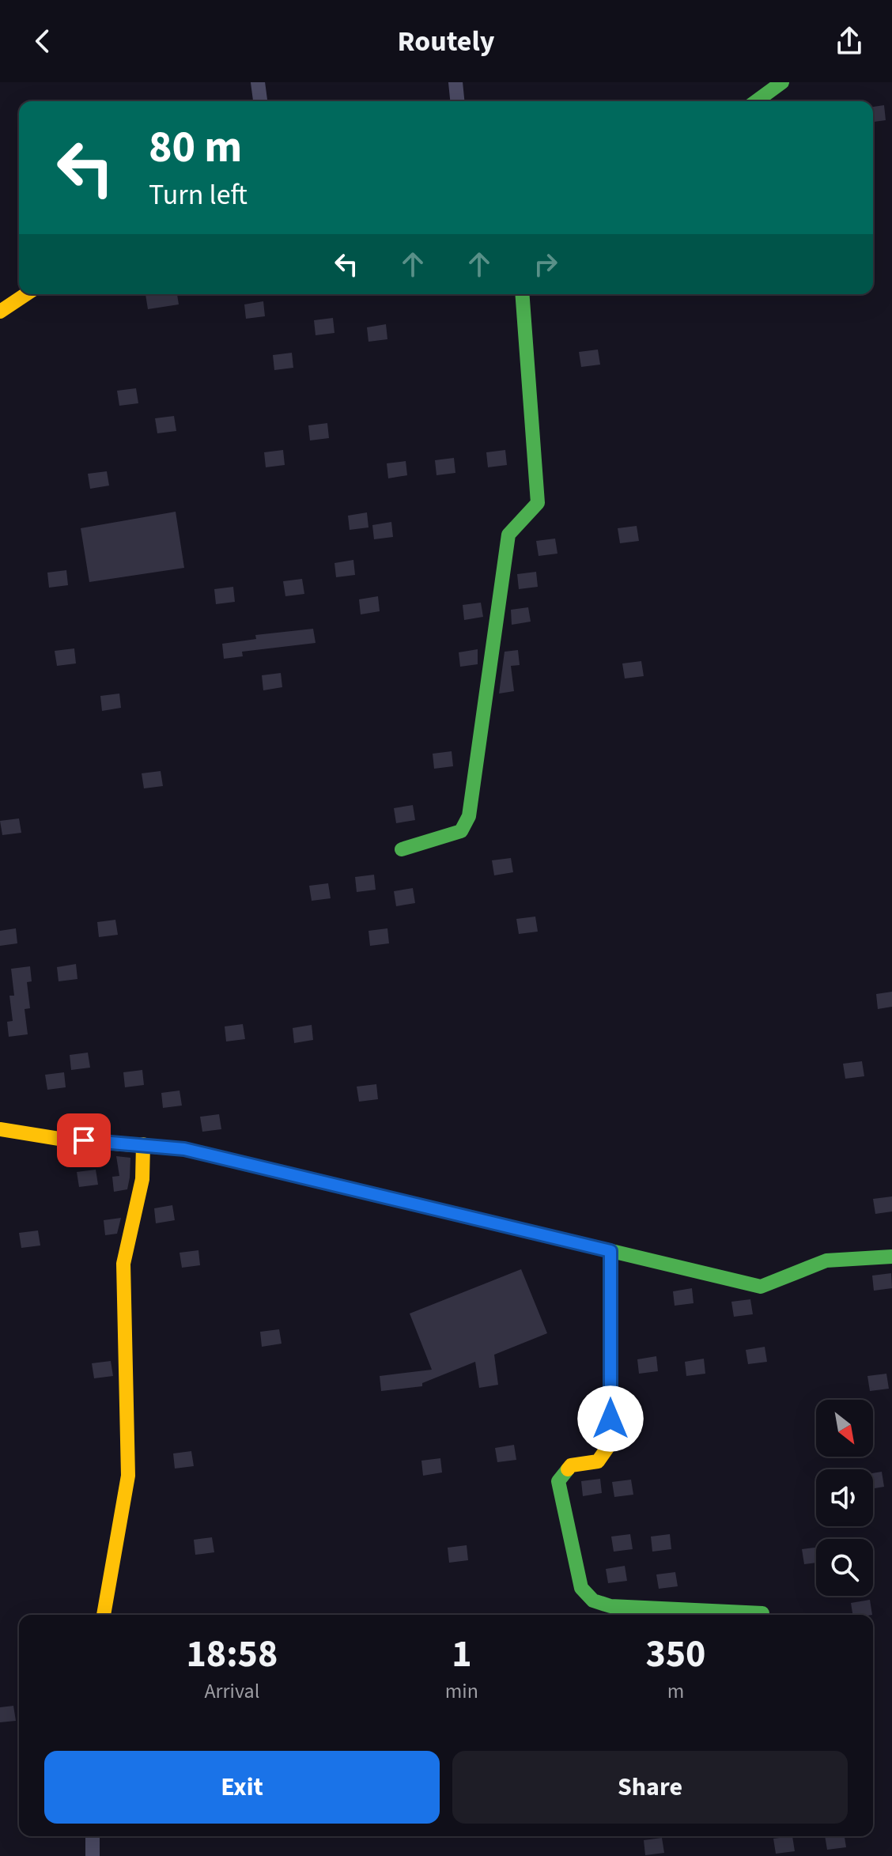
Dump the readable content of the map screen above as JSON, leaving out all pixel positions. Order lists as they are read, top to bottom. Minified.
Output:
{"north":"bottom right","page":{"header":"Routely","turn":["80 m","Turn left"],"eta":["18:58","Arrival","1","min","350","m"],"buttons":["Exit","Share"]}}
